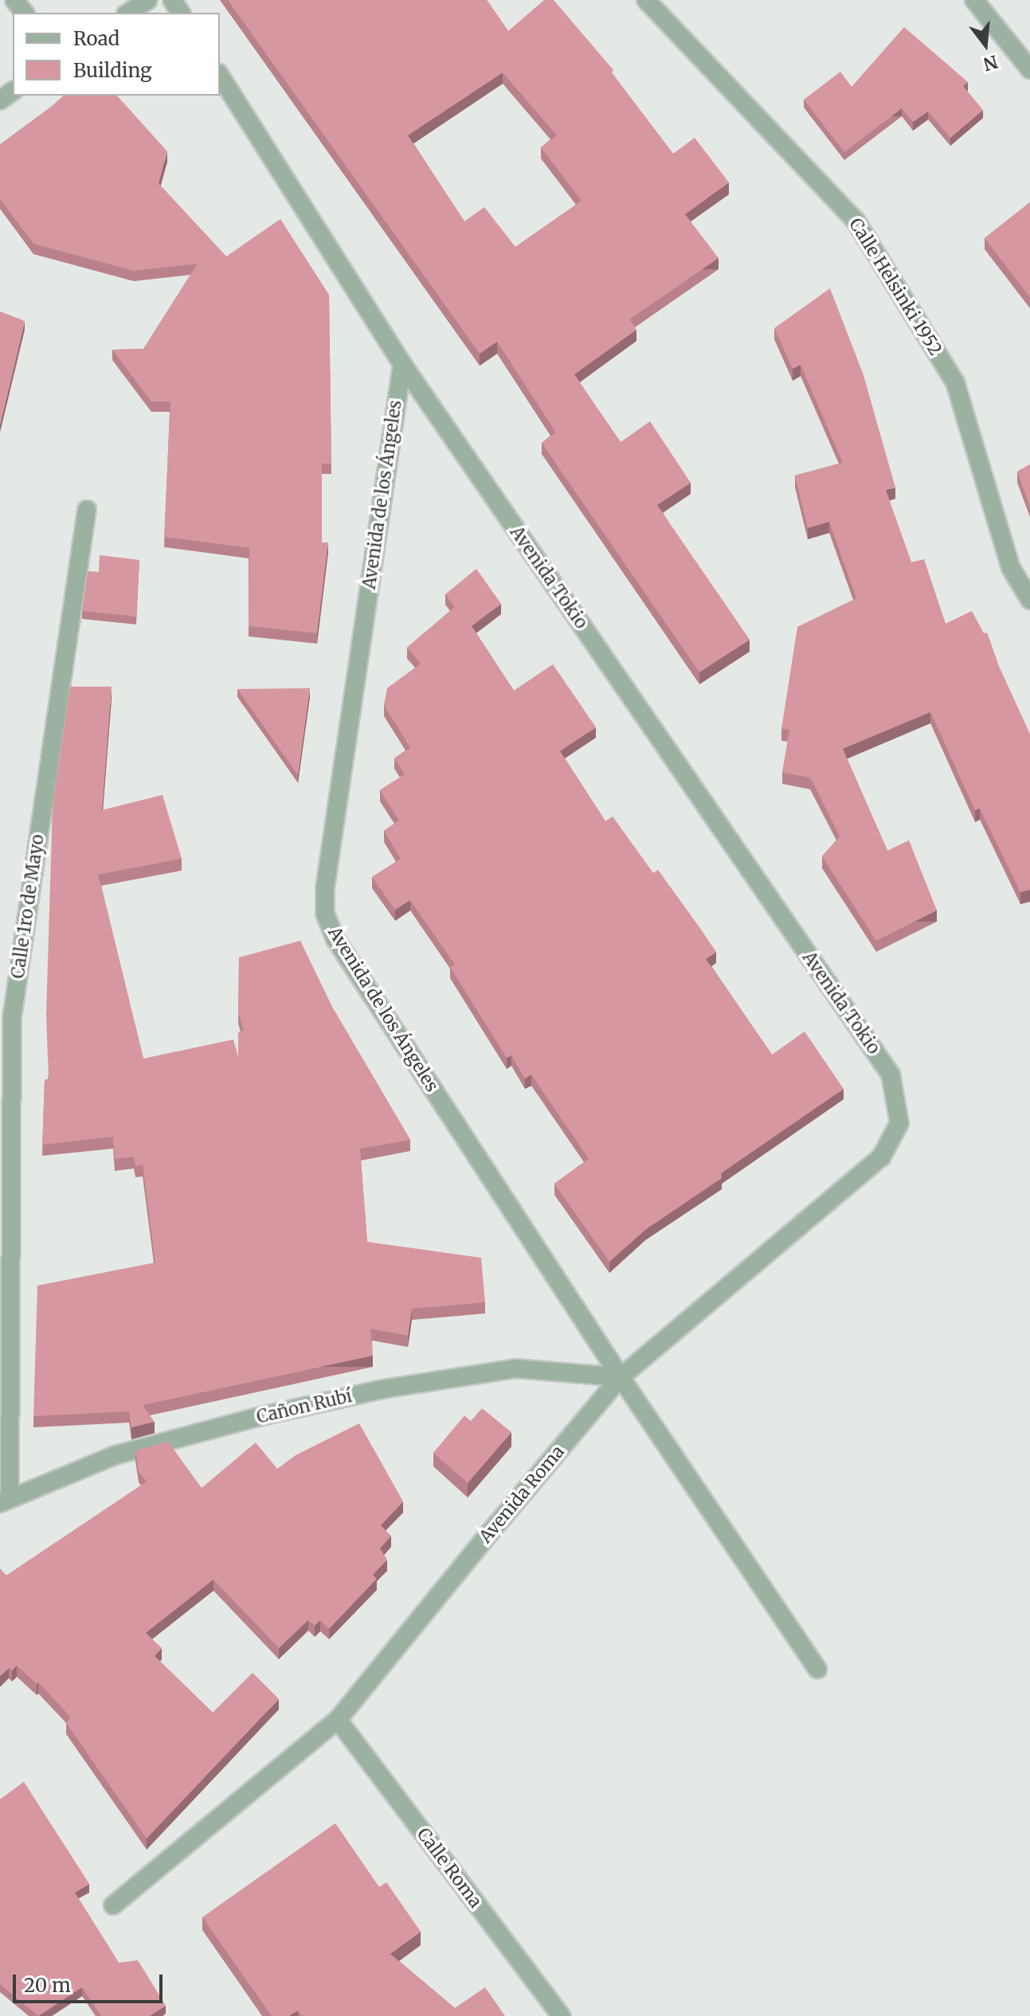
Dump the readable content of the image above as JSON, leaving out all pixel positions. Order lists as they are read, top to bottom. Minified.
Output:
{"streets":{"street":["Calle Helsinki 1952","Avenida de los Ángeles","Avenida Tokio","Calle 1ro de Mayo","Cañon Rubí","Avenida Roma","Calle Roma"]},"crossings":[["Avenida de los Ángeles","Avenida Tokio"],["Avenida de los Ángeles","Cañon Rubí"],["Avenida de los Ángeles","Avenida Roma"],["Avenida Tokio","Avenida Roma"],["Calle 1ro de Mayo","Cañon Rubí"],["Cañon Rubí","Avenida Roma"],["Avenida Roma","Calle Roma"]],"legend":["Road","Building"],"scale_bar":"20 m","north":"bottom"}
